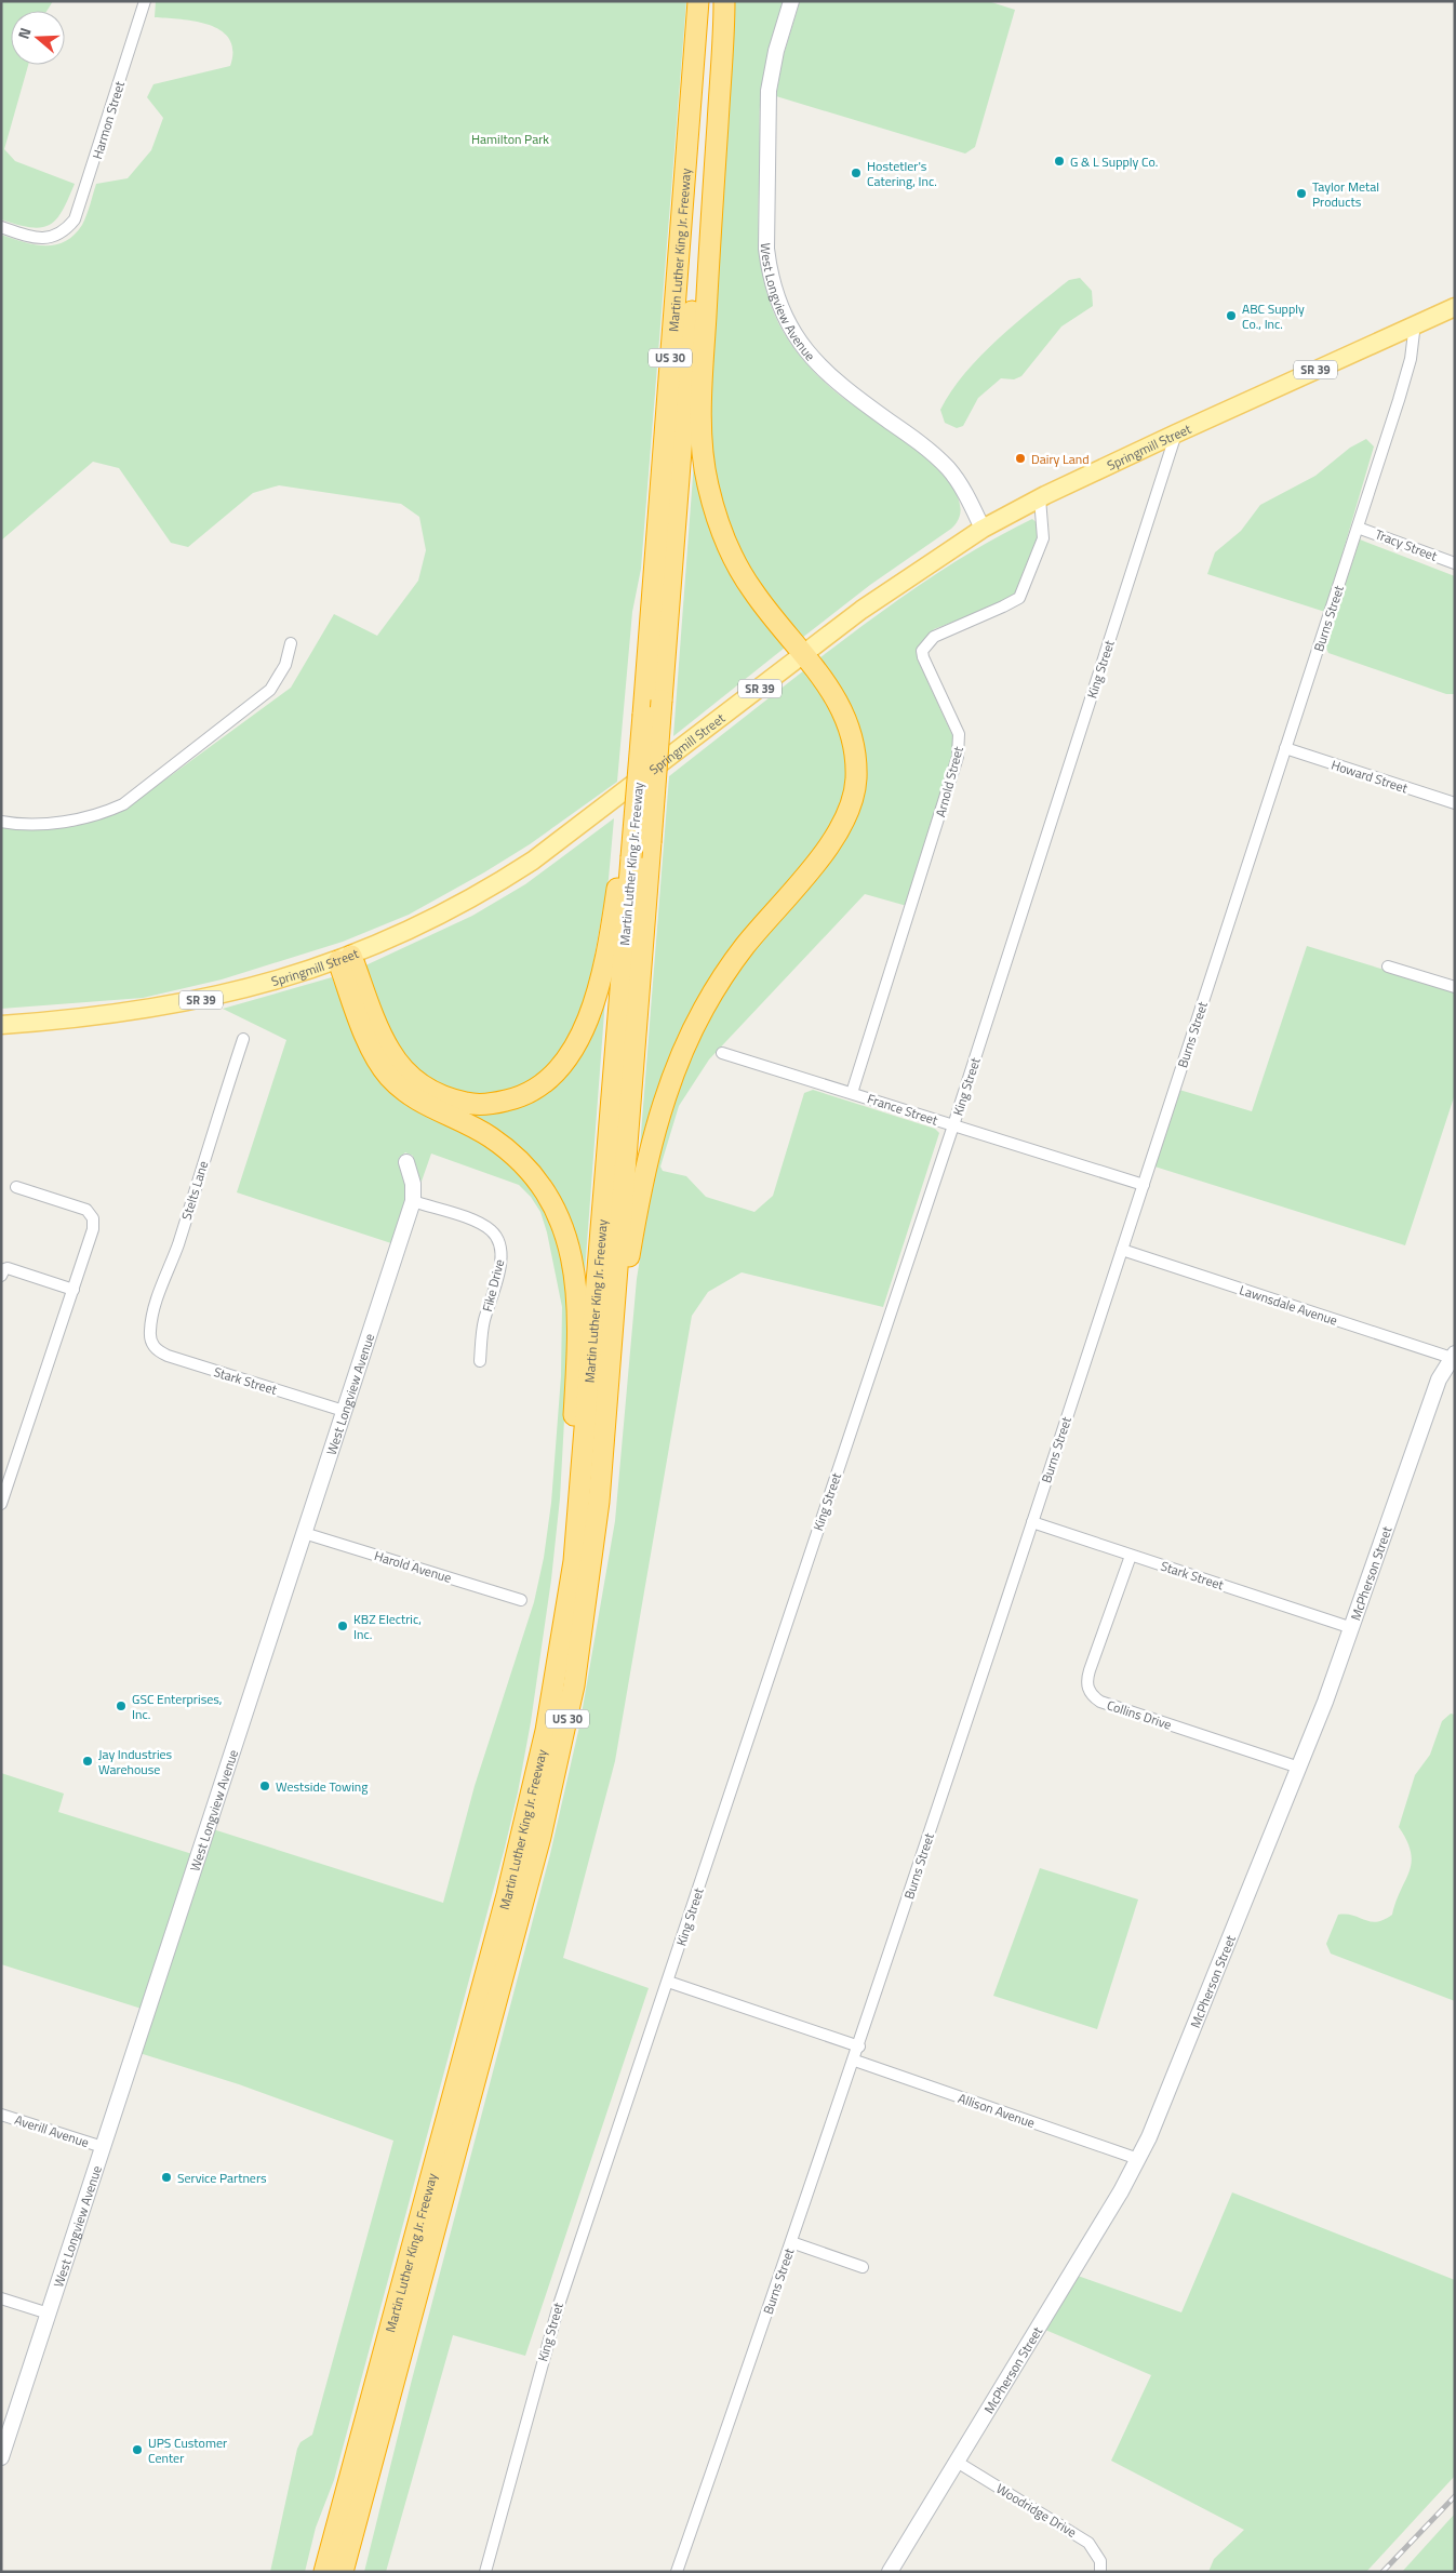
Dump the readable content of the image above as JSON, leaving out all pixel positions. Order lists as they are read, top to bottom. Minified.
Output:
{"streets":{"highway":["Martin Luther King Jr. Freeway","US 30"],"main road":["SR 39","Springmill Street"],"street":["Harmon Street","West Longview Avenue","Tracy Street","Burns Street","King Street","Howard Street","Arnold Street","France Street","Stelts Lane","Fike Drive","Lawnsdale Avenue","Stark Street","Harold Avenue","McPherson Street","Collins Drive","Allison Avenue","Averill Avenue","Woodridge Drive"]},"crossings":[["West Longview Avenue","Springmill Street"],["West Longview Avenue","Fike Drive"],["West Longview Avenue","Stark Street"],["West Longview Avenue","Harold Avenue"],["West Longview Avenue","Averill Avenue"],["Springmill Street","Burns Street"],["Springmill Street","King Street"],["Springmill Street","Arnold Street"],["Tracy Street","Burns Street"],["Burns Street","Howard Street"],["Burns Street","France Street"],["Burns Street","Lawnsdale Avenue"],["Burns Street","Stark Street"],["Burns Street","Allison Avenue"],["King Street","France Street"],["Arnold Street","France Street"],["Stelts Lane","Stark Street"],["Lawnsdale Avenue","McPherson Street"],["Stark Street","McPherson Street"],["Stark Street","Collins Drive"],["McPherson Street","Collins Drive"],["McPherson Street","Allison Avenue"],["McPherson Street","Woodridge Drive"]],"parks":["Hamilton Park"],"places":["G & L Supply Co.","Hostetler's Catering, Inc.","Taylor Metal Products","ABC Supply Co., Inc.","Dairy Land","KBZ Electric, Inc.","GSC Enterprises, Inc.","Jay Industries Warehouse","Westside Towing","Service Partners","UPS Customer Center"],"north":"left"}
